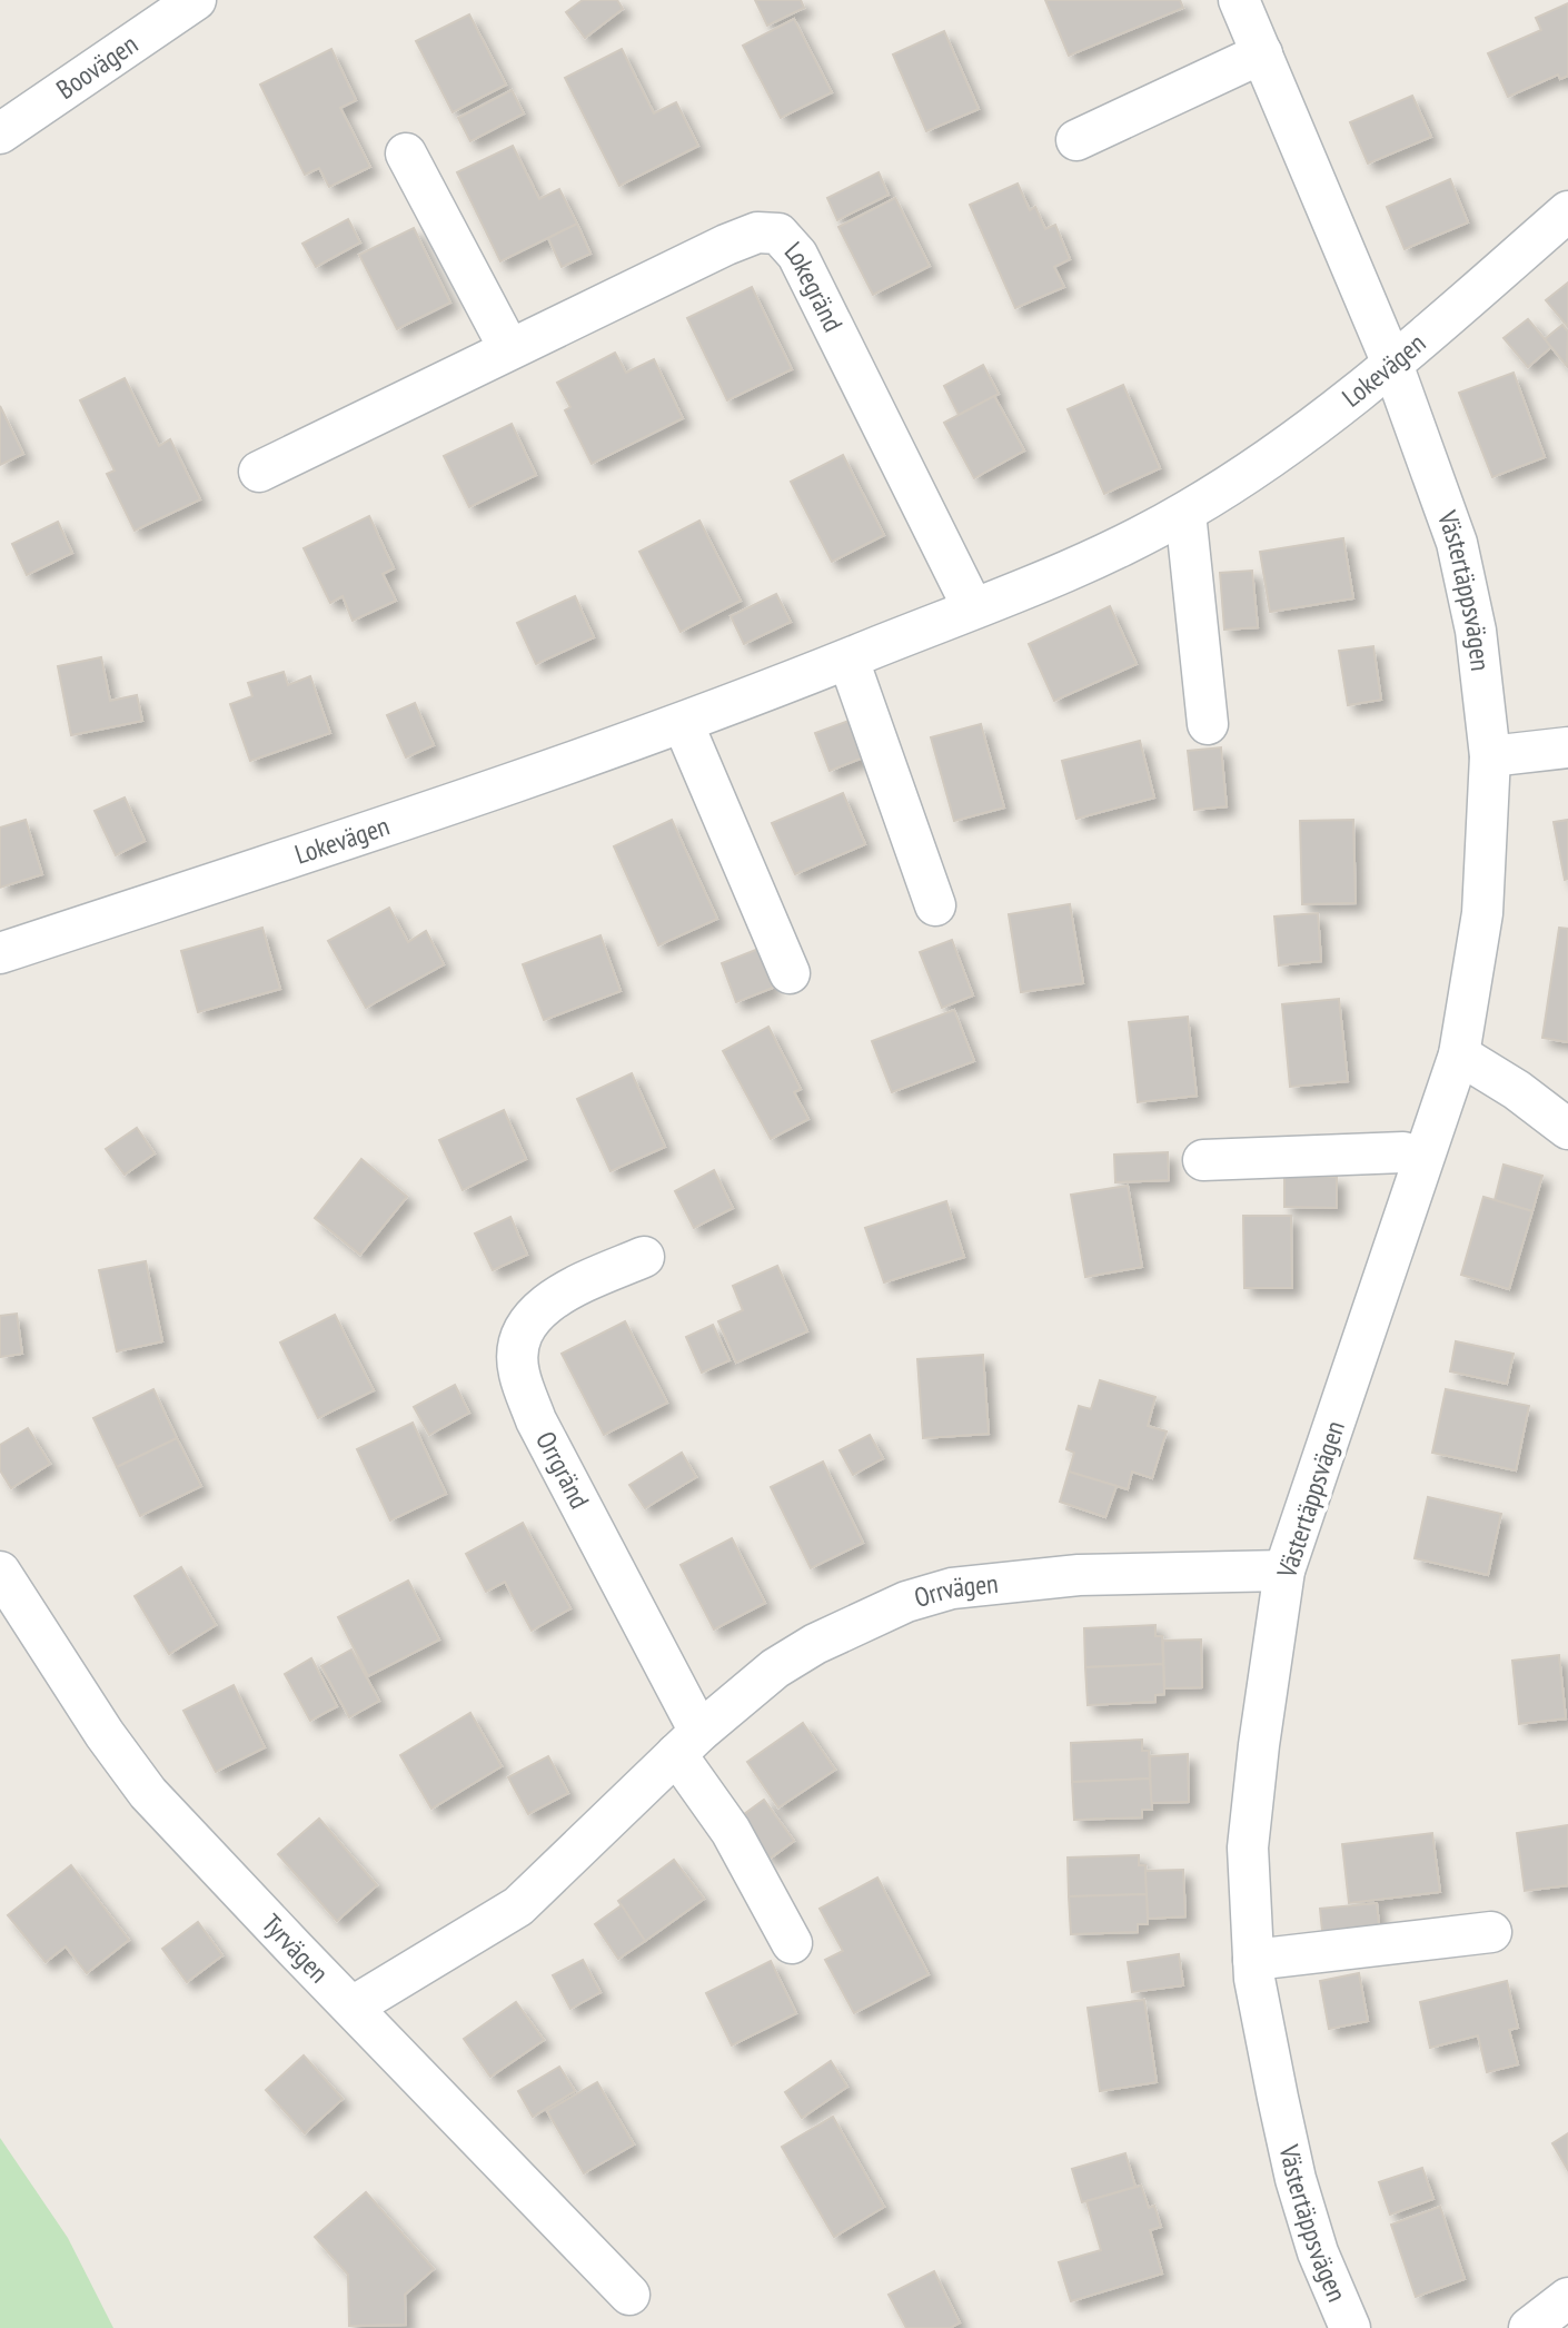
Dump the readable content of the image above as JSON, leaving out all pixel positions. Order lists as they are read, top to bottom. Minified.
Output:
{"streets":{"street":["Boovägen","Lokegränd","Lokevägen","Västertäppsvägen","Orrgränd","Orrvägen","Tyrvägen"]},"crossings":[["Lokegränd","Lokevägen"],["Lokevägen","Västertäppsvägen"],["Västertäppsvägen","Orrvägen"],["Orrgränd","Orrvägen"],["Orrvägen","Tyrvägen"]]}
